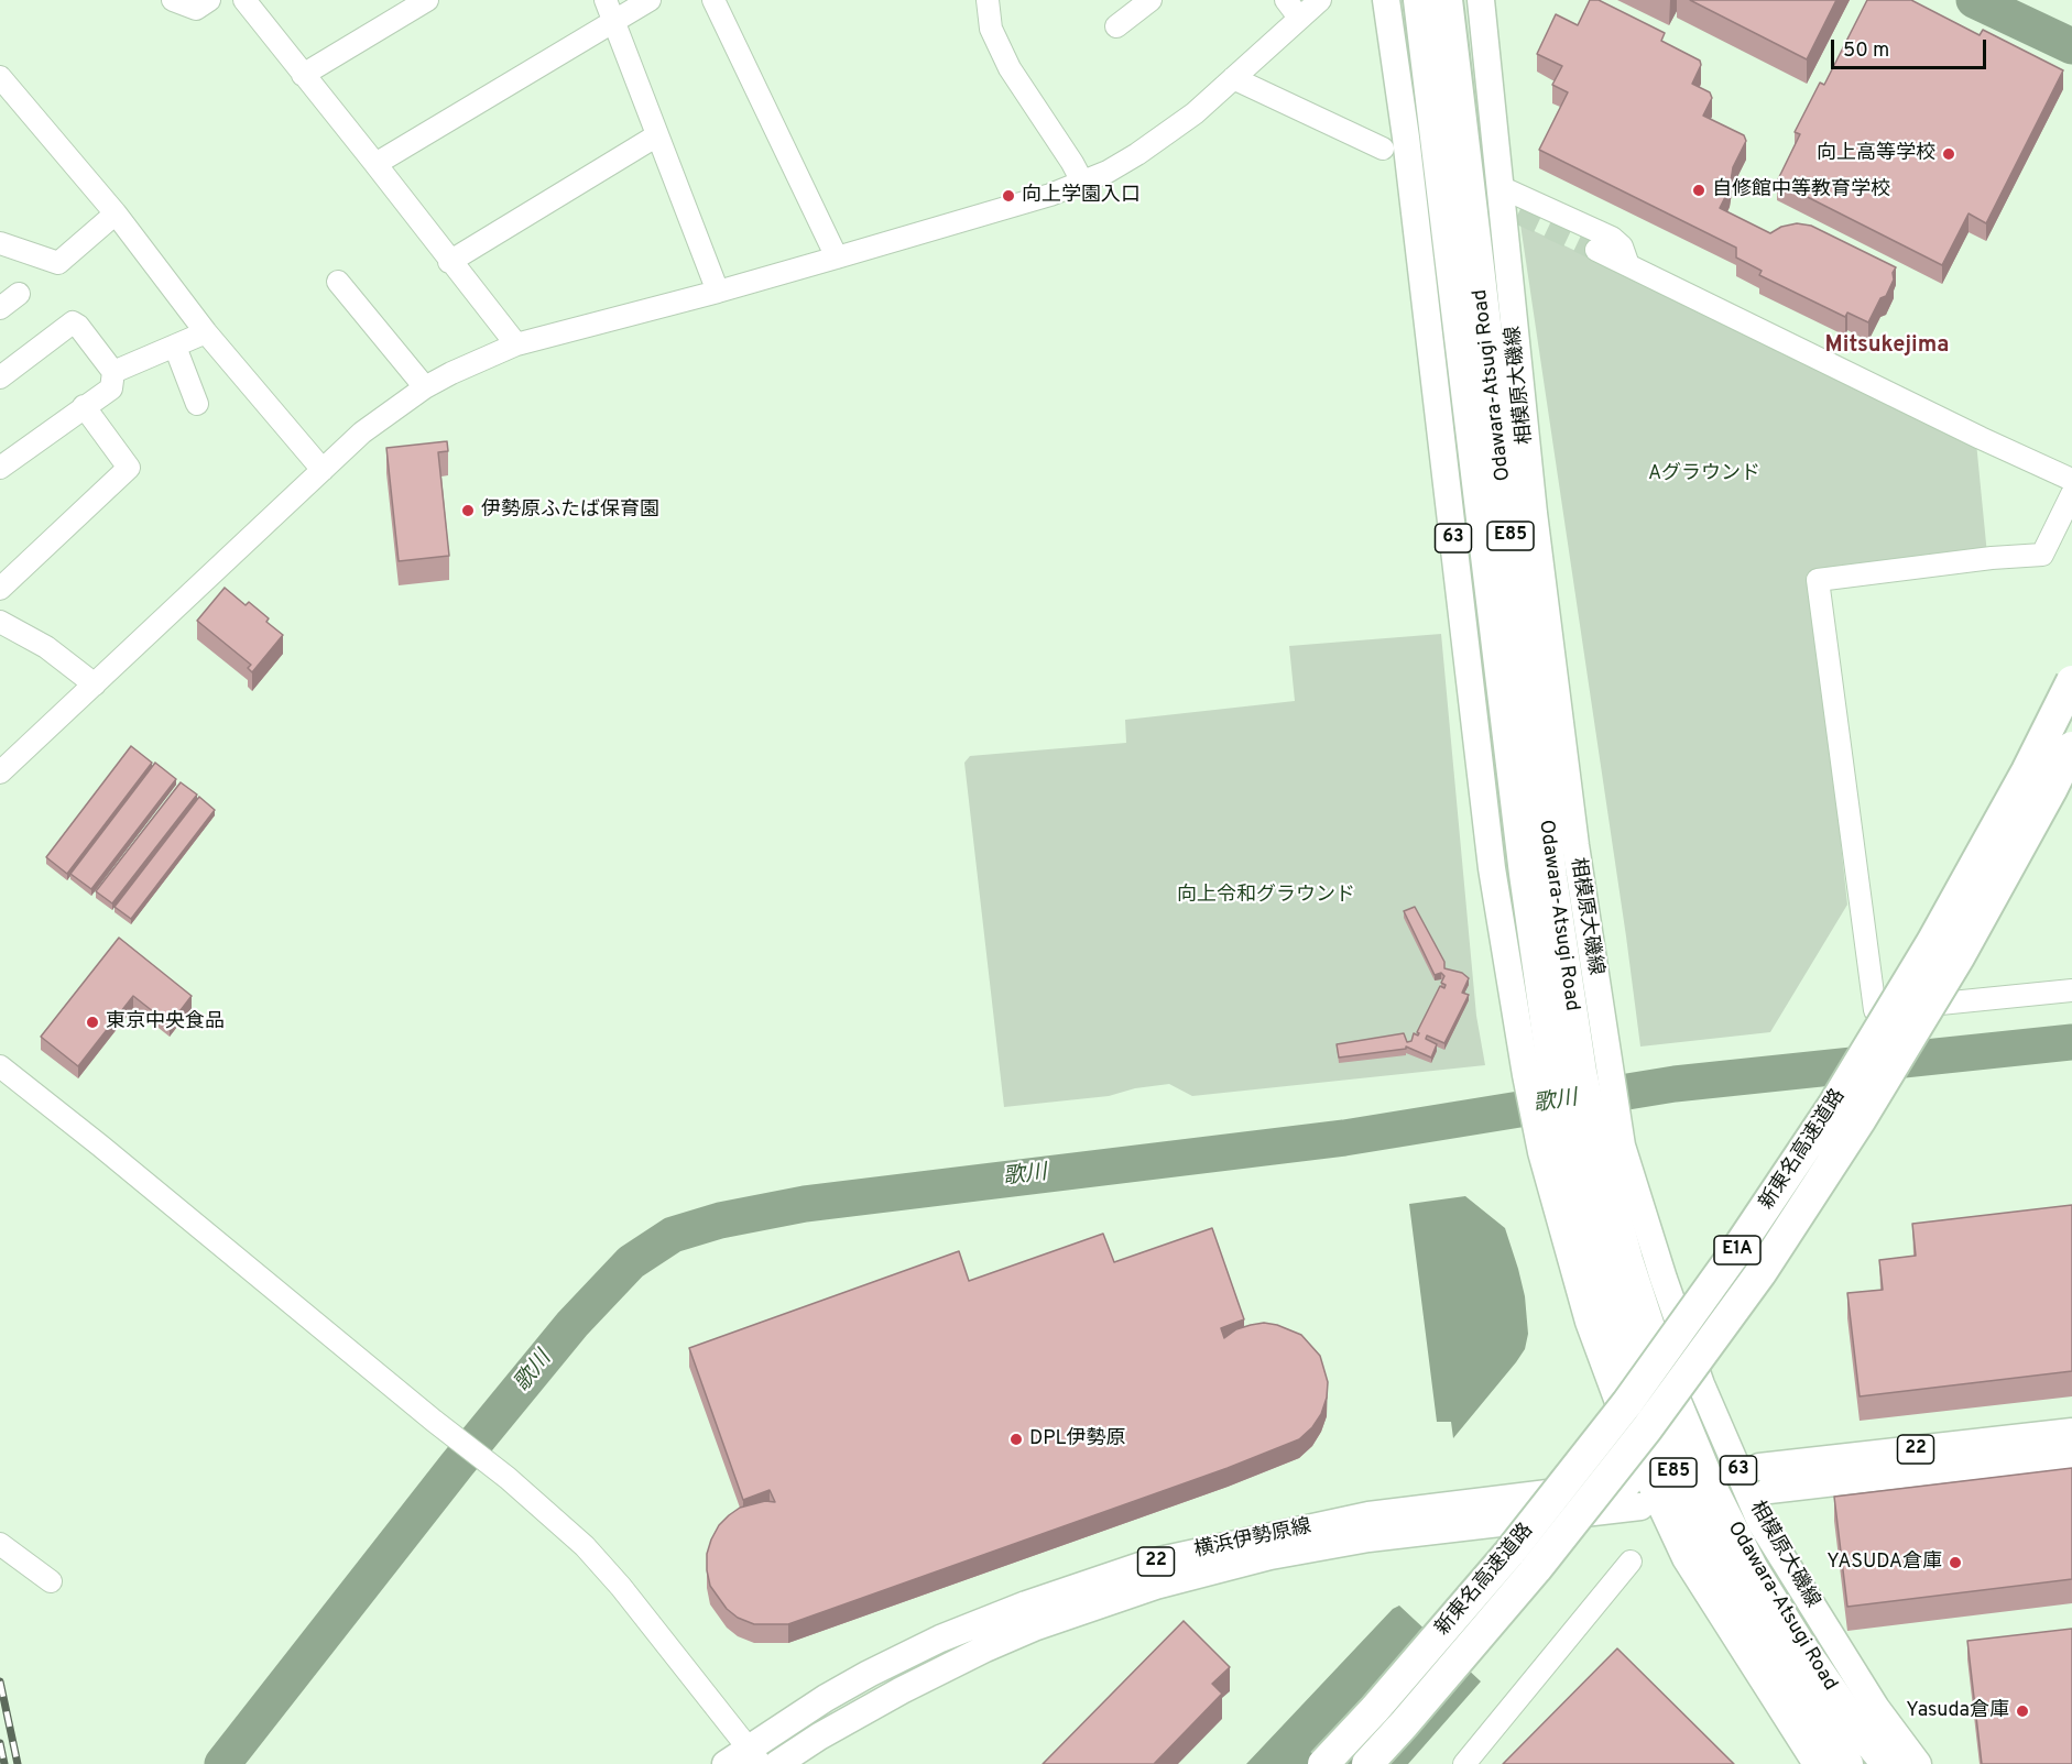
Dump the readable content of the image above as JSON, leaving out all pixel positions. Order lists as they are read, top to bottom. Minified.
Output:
{"streets":{"highway":["Odawara-Atsugi Road","E85","新東名高速道路","E1A"],"main road":["相模原大磯線","63","22","横浜伊勢原線"]},"crossings":[["Odawara-Atsugi Road","相模原大磯線"]],"districts":["Mitsukejima"],"water":["歌川"],"parks":["Aグラウンド","向上令和グラウンド"],"places":["向上高等学校","自修館中等教育学校","向上学園入口","伊勢原ふたば保育園","東京中央食品","DPL伊勢原","YASUDA倉庫","Yasuda倉庫"],"scale_bar":"50 m"}
